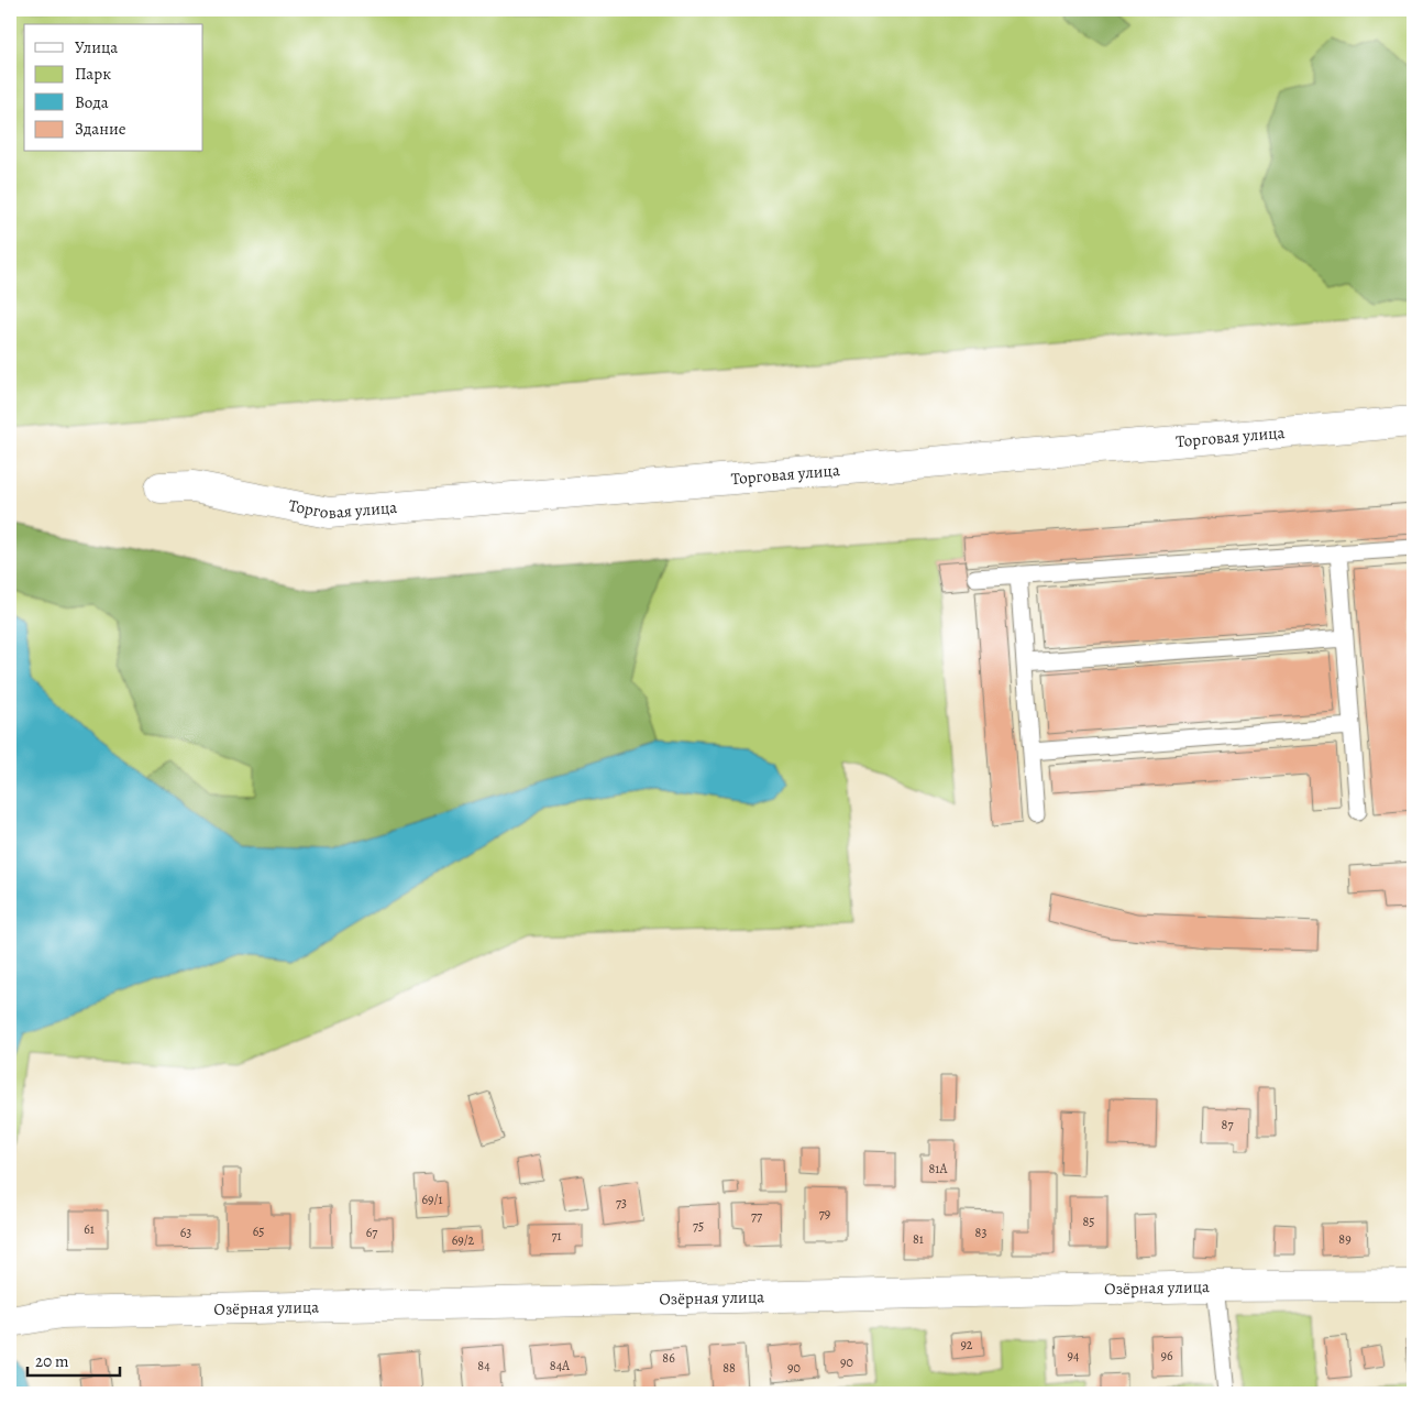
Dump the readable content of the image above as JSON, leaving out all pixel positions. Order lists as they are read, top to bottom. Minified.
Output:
{"streets":{"street":["Торговая улица","Озёрная улица"]},"house_numbers":["87","81А","69/1","73","79","77","85","75","61","65","63","67","83","71","81","89","69/2","92","94","96","86","90","84","84А","88","90"],"legend":["Улица","Парк","Вода","Здание"],"scale_bar":"20 m"}
